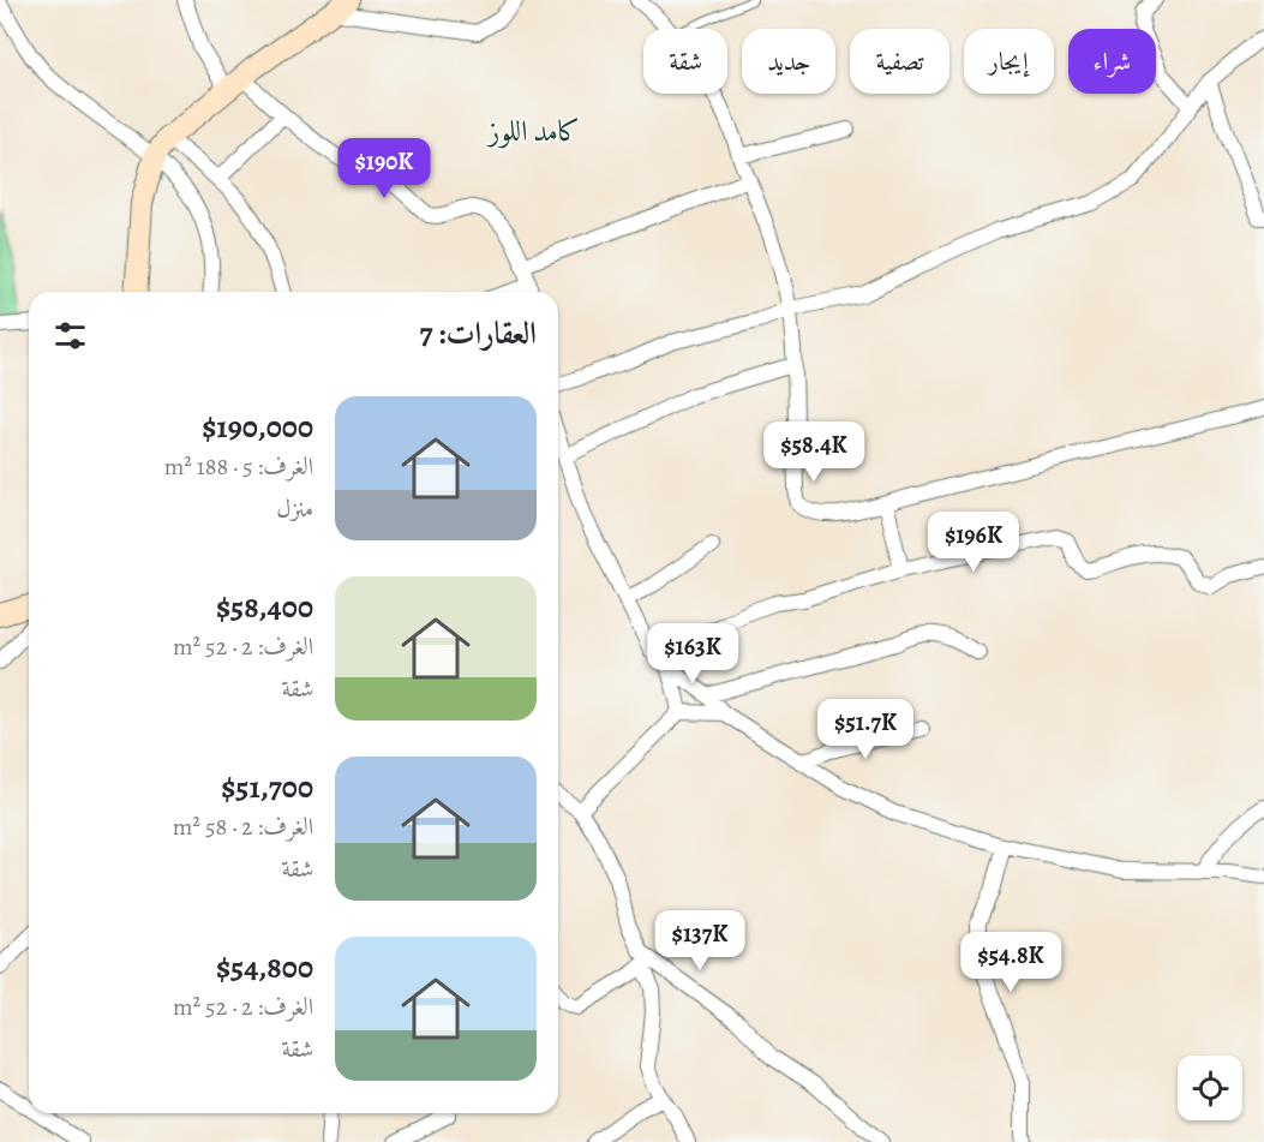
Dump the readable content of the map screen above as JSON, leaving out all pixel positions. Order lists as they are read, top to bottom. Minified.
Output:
{"districts":["كامد اللوز"],"page":{"chip":["شراء","إيجار","تصفية","جديد","شقة"],"price":["$190K","$58.4K","$196K","$163K","$51.7K","$137K","$54.8K"],"heading":"العقارات: 7","list":[{"name":"$190,000","note":"الغرف: 5 · 188 m² · منزل"},{"name":"$58,400","note":"الغرف: 2 · 52 m² · شقة"},{"name":"$51,700","note":"الغرف: 2 · 58 m² · شقة"},{"name":"$54,800","note":"الغرف: 2 · 52 m² · شقة"}]}}
